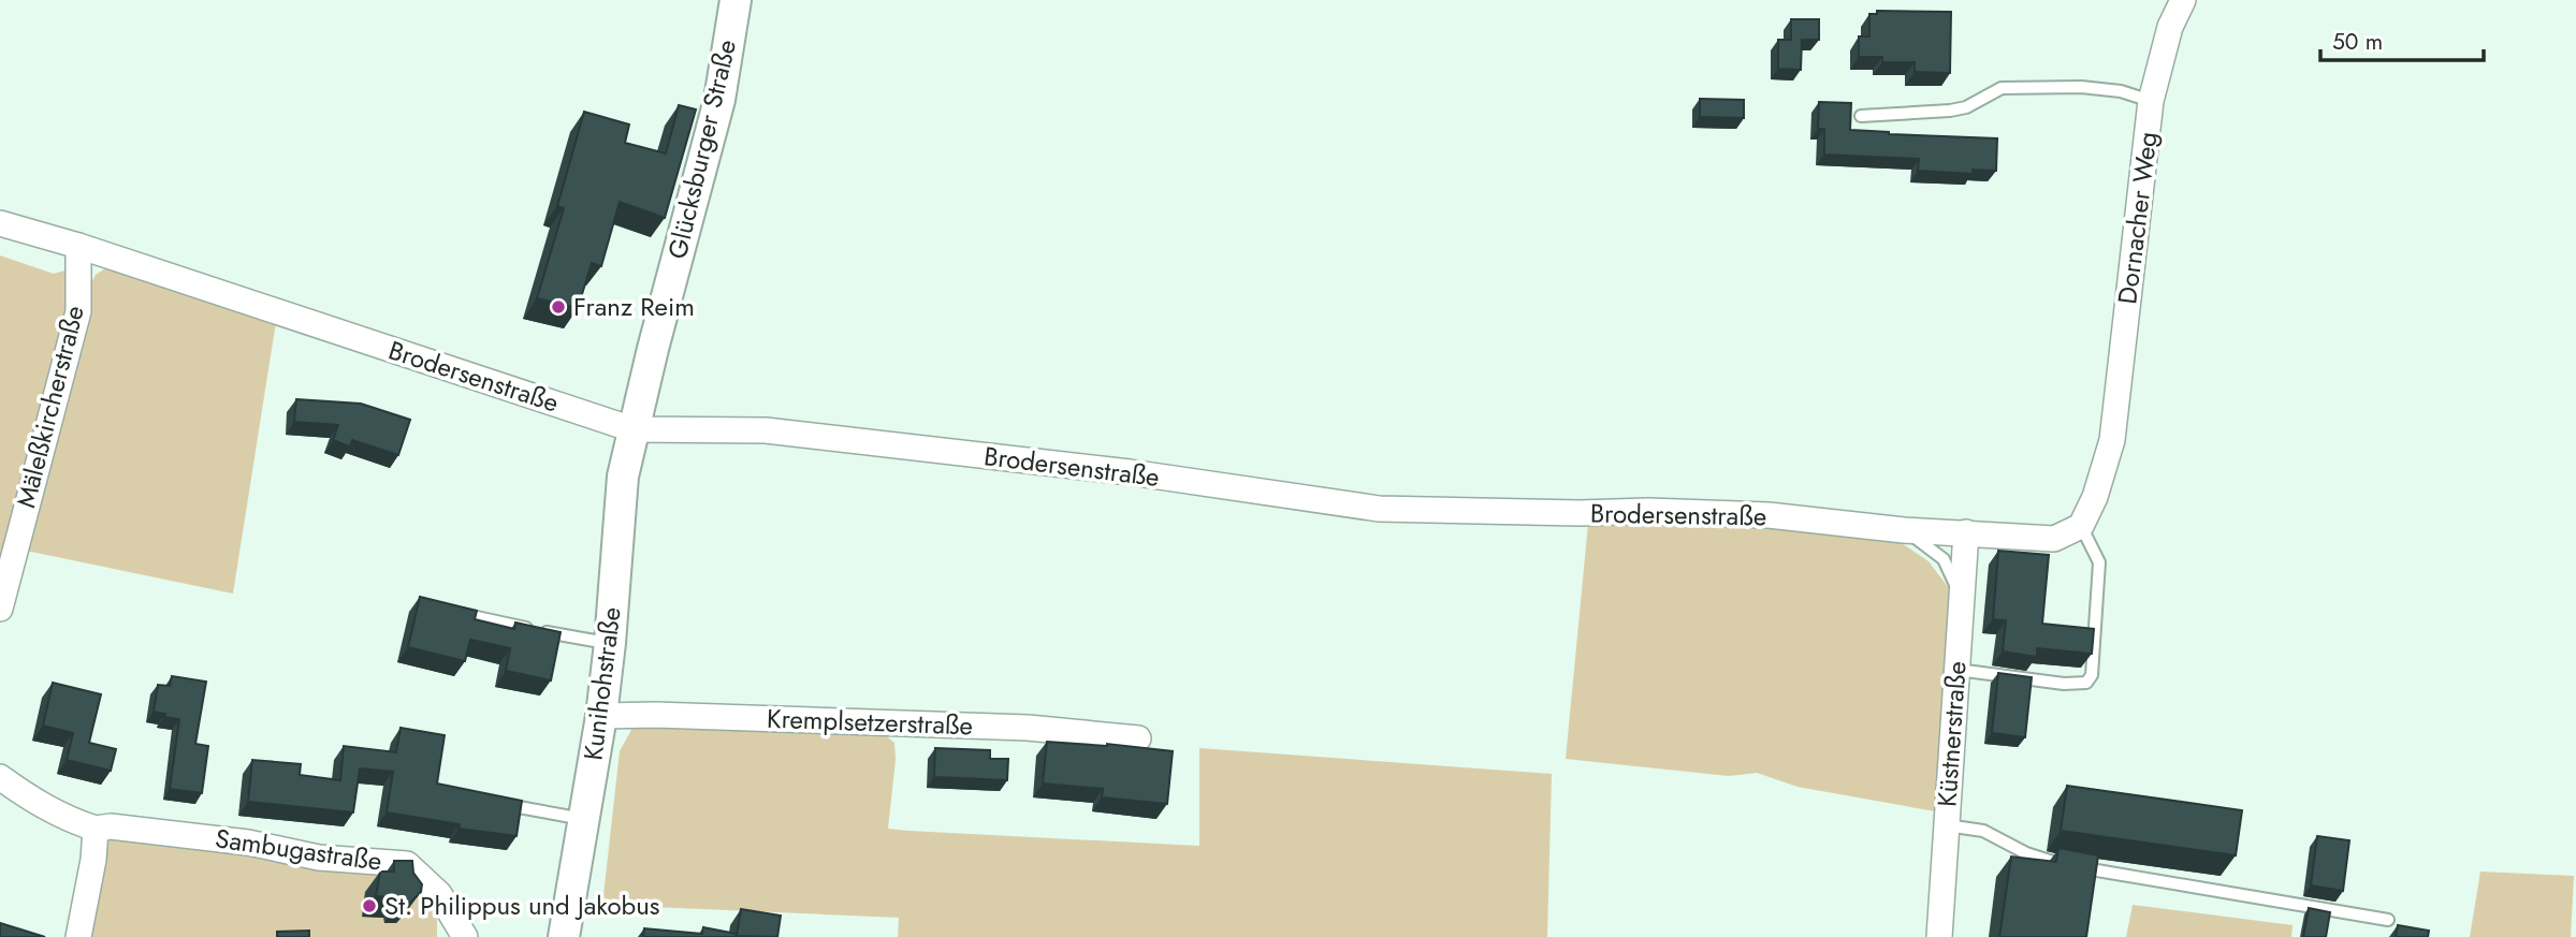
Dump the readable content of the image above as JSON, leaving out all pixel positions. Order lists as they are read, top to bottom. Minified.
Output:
{"streets":{"street":["Glücksburger Straße","Dornacher Weg","Brodersenstraße","Mäleßkircherstraße","Kunihohstraße","Kremplsetzerstraße","Küstnerstraße","Sambugastraße"]},"crossings":[["Glücksburger Straße","Brodersenstraße"],["Glücksburger Straße","Kunihohstraße"],["Dornacher Weg","Brodersenstraße"],["Brodersenstraße","Mäleßkircherstraße"],["Brodersenstraße","Kunihohstraße"],["Brodersenstraße","Küstnerstraße"],["Kunihohstraße","Kremplsetzerstraße"]],"places":["Franz Reim","St. Philippus und Jakobus"],"scale_bar":"50 m"}
